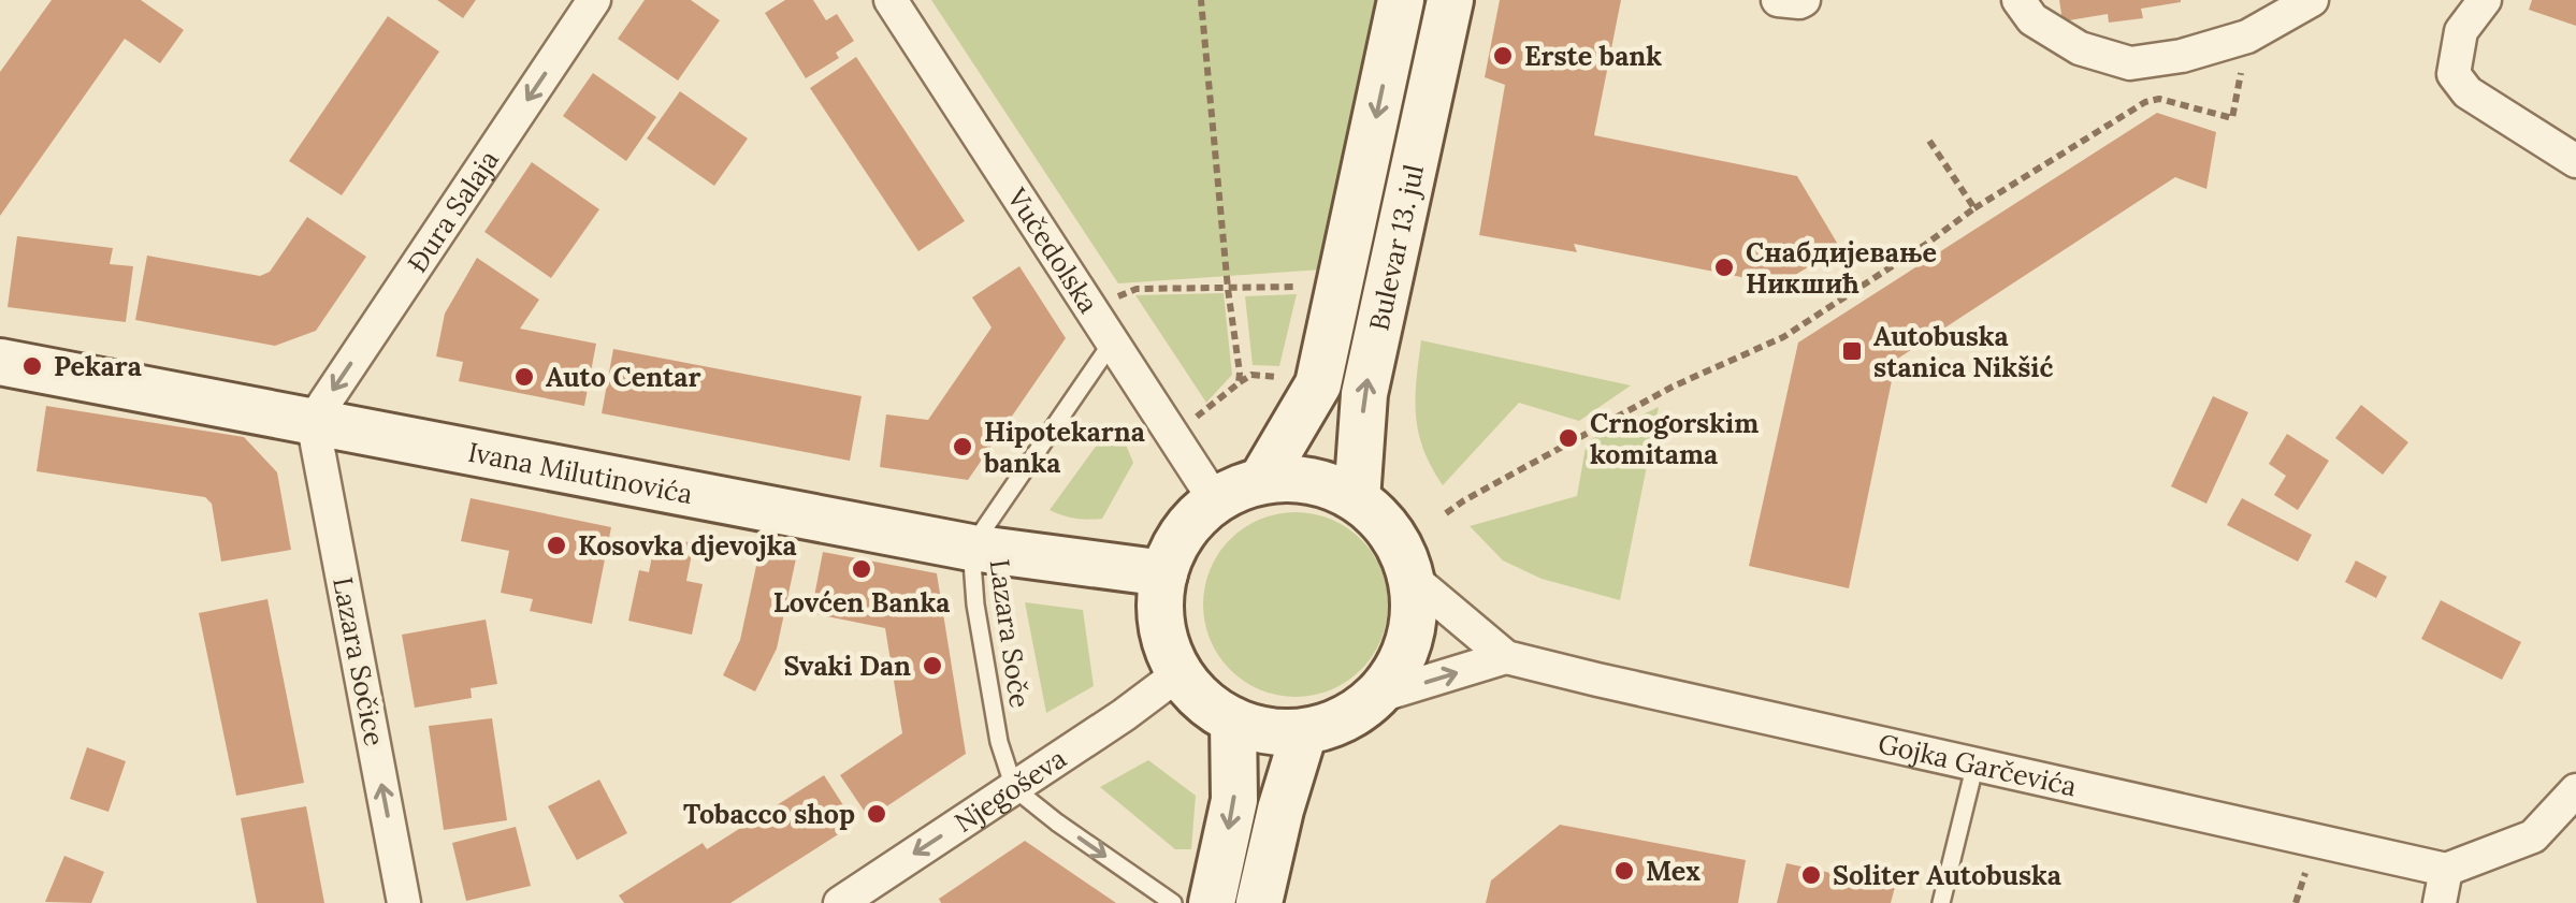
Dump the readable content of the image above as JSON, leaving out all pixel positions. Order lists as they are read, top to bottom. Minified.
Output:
{"streets":{"main road":["Bulevar 13. jul","Ivana Milutinovića"],"street":["Đura Salaja","Vučedolska","Lazara Sočice","Gojka Garčevića","Njegoševa"],"lane":["Lazara Soče"]},"crossings":[["Đura Salaja","Ivana Milutinovića"],["Đura Salaja","Lazara Sočice"],["Bulevar 13. jul","Vučedolska"],["Bulevar 13. jul","Ivana Milutinovića"],["Bulevar 13. jul","Njegoševa"],["Vučedolska","Ivana Milutinovića"],["Vučedolska","Njegoševa"],["Ivana Milutinovića","Lazara Soče"],["Ivana Milutinovića","Lazara Sočice"],["Ivana Milutinovića","Njegoševa"],["Lazara Soče","Njegoševa"]],"one_way":["Đura Salaja","Lazara Sočice","Njegoševa"],"places":{"other":["Erste bank","Снабдијевање Никшић","Pekara","Auto Centar","Crnogorskim komitama","Hipotekarna banka","Kosovka djevojka","Lovćen Banka","Svaki Dan","Tobacco shop","Mex","Soliter Autobuska"],"transit":["Autobuska stanica Nikšić"]}}
